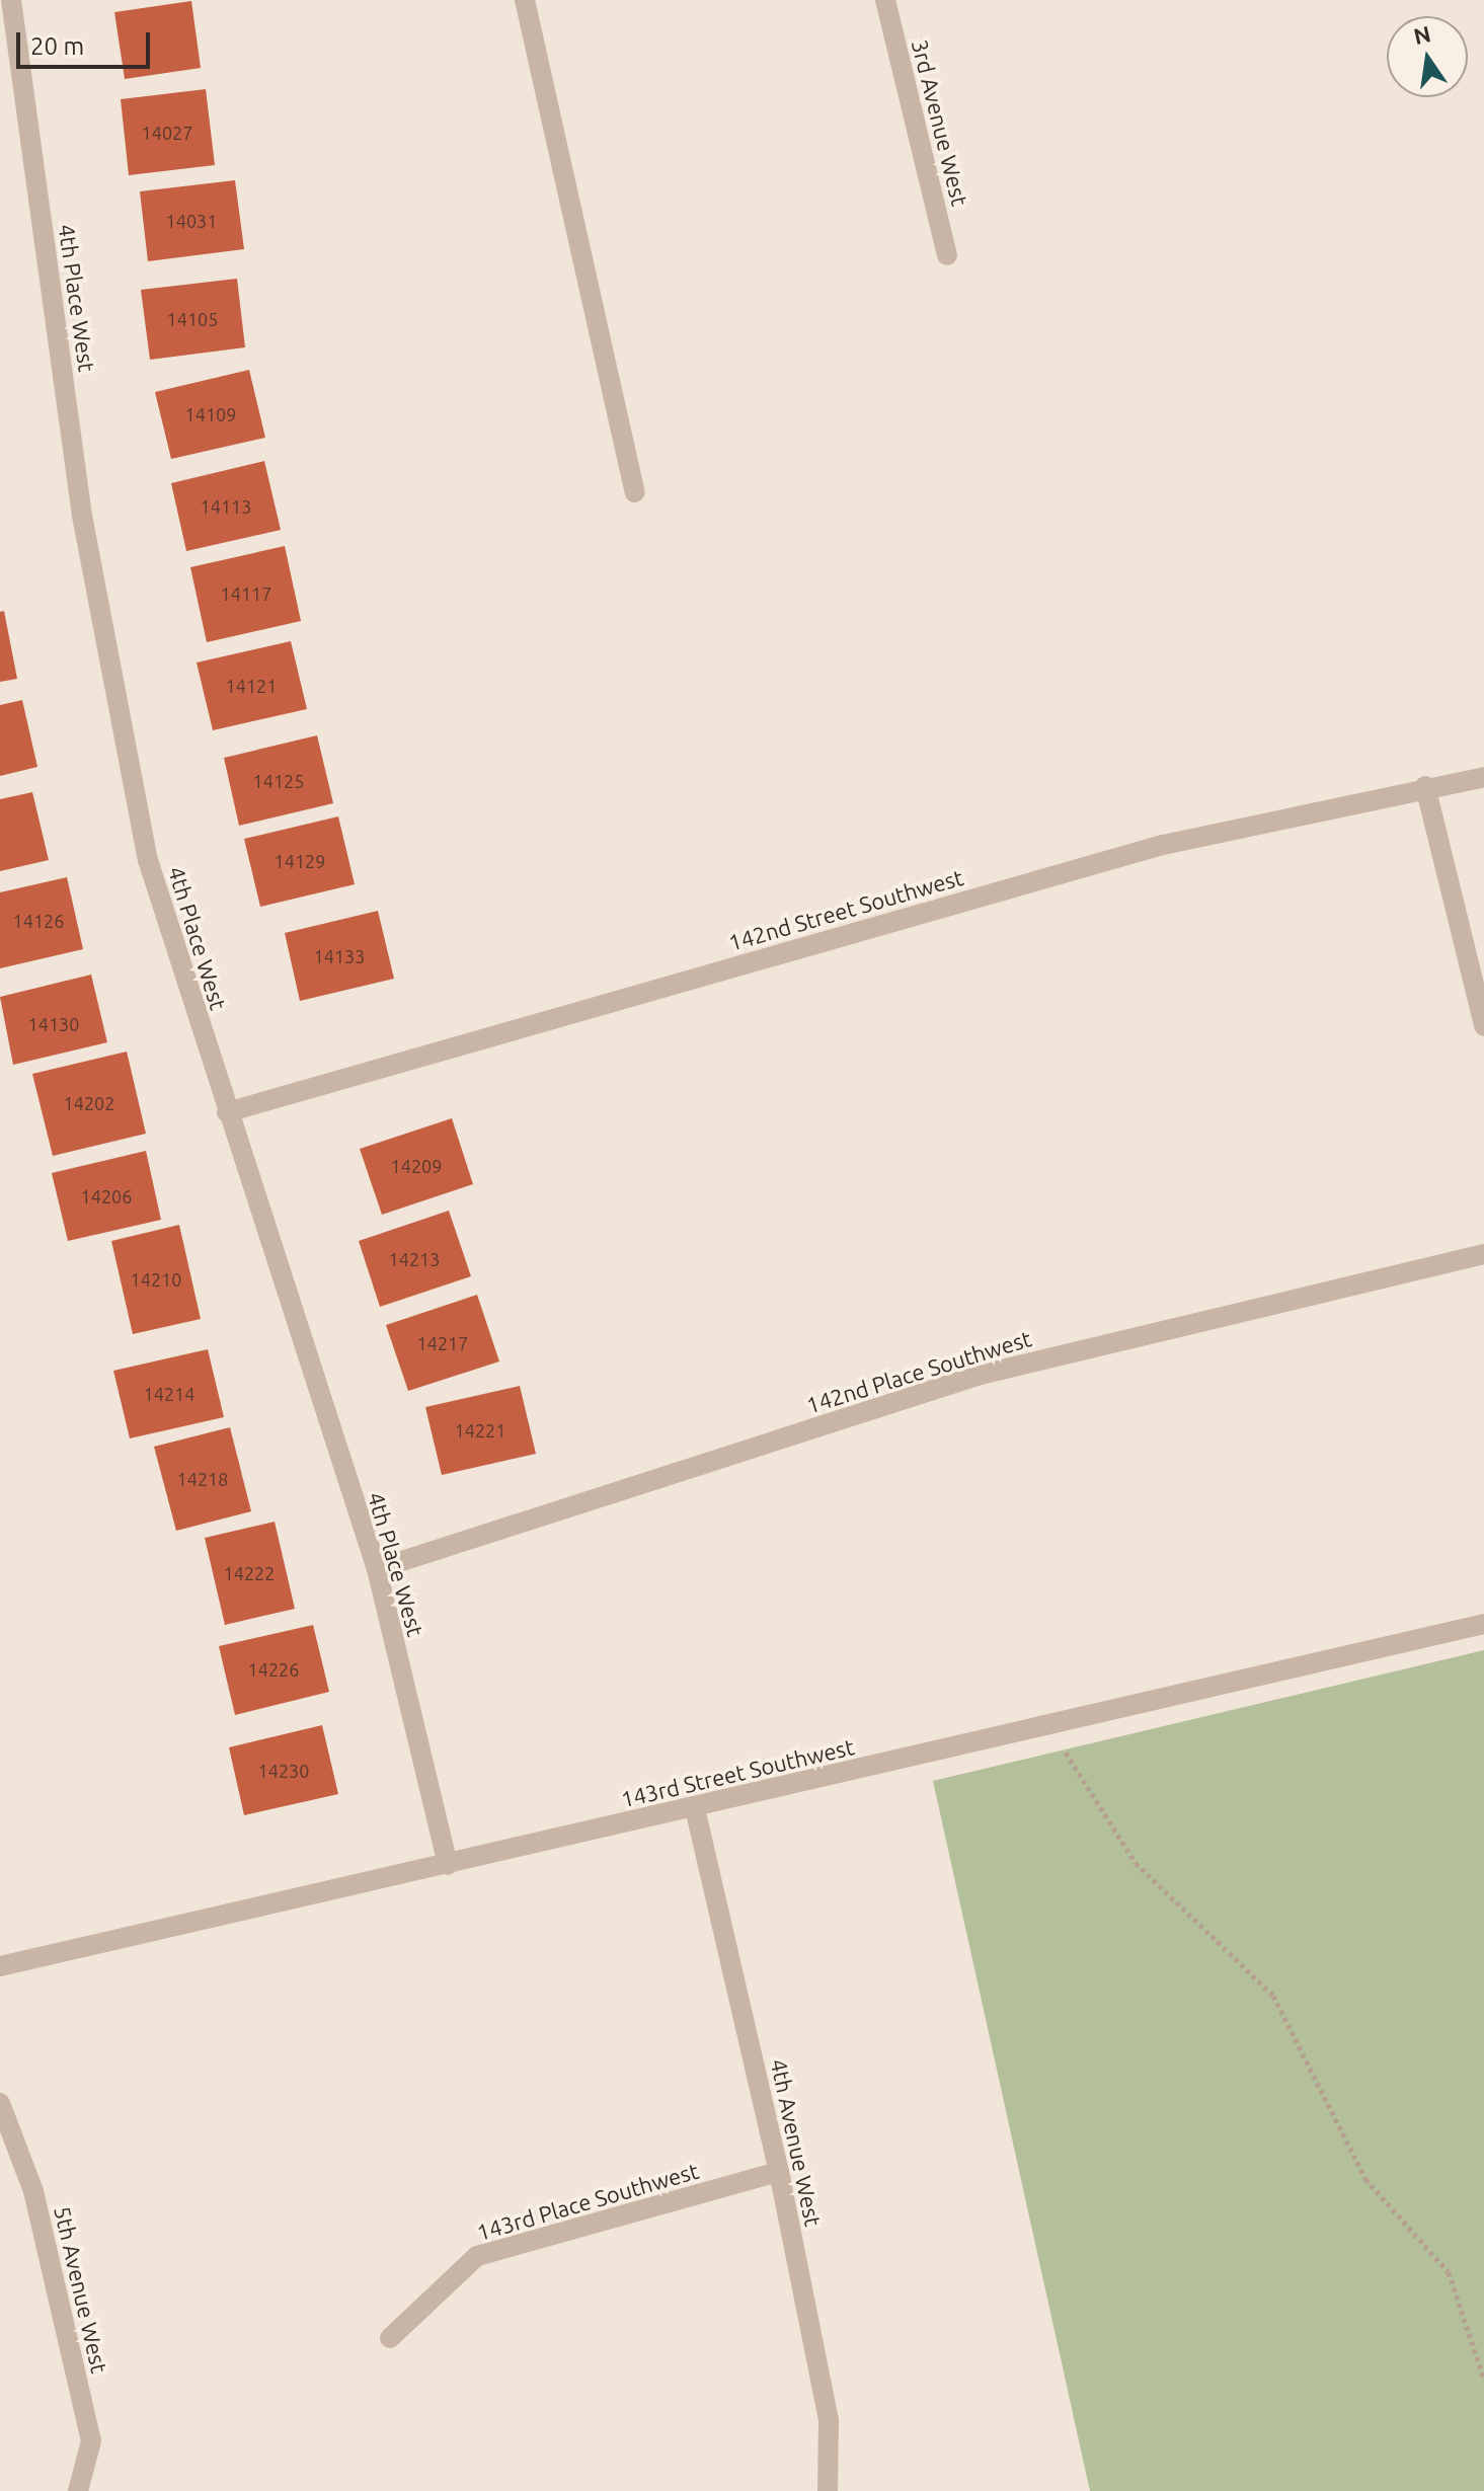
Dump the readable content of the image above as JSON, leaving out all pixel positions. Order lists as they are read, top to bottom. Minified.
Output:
{"streets":{"street":["3rd Avenue West","4th Place West","142nd Street Southwest","142nd Place Southwest","143rd Street Southwest","4th Avenue West","143rd Place Southwest","5th Avenue West"]},"crossings":[["4th Place West","142nd Street Southwest"],["4th Place West","142nd Place Southwest"],["4th Place West","143rd Street Southwest"],["143rd Street Southwest","4th Avenue West"],["4th Avenue West","143rd Place Southwest"]],"house_numbers":["14027","14031","14105","14109","14113","14117","14121","14125","14129","14126","14133","14130","14202","14209","14206","14213","14210","14217","14214","14221","14218","14222","14226","14230"],"scale_bar":"20 m","north":"top"}
